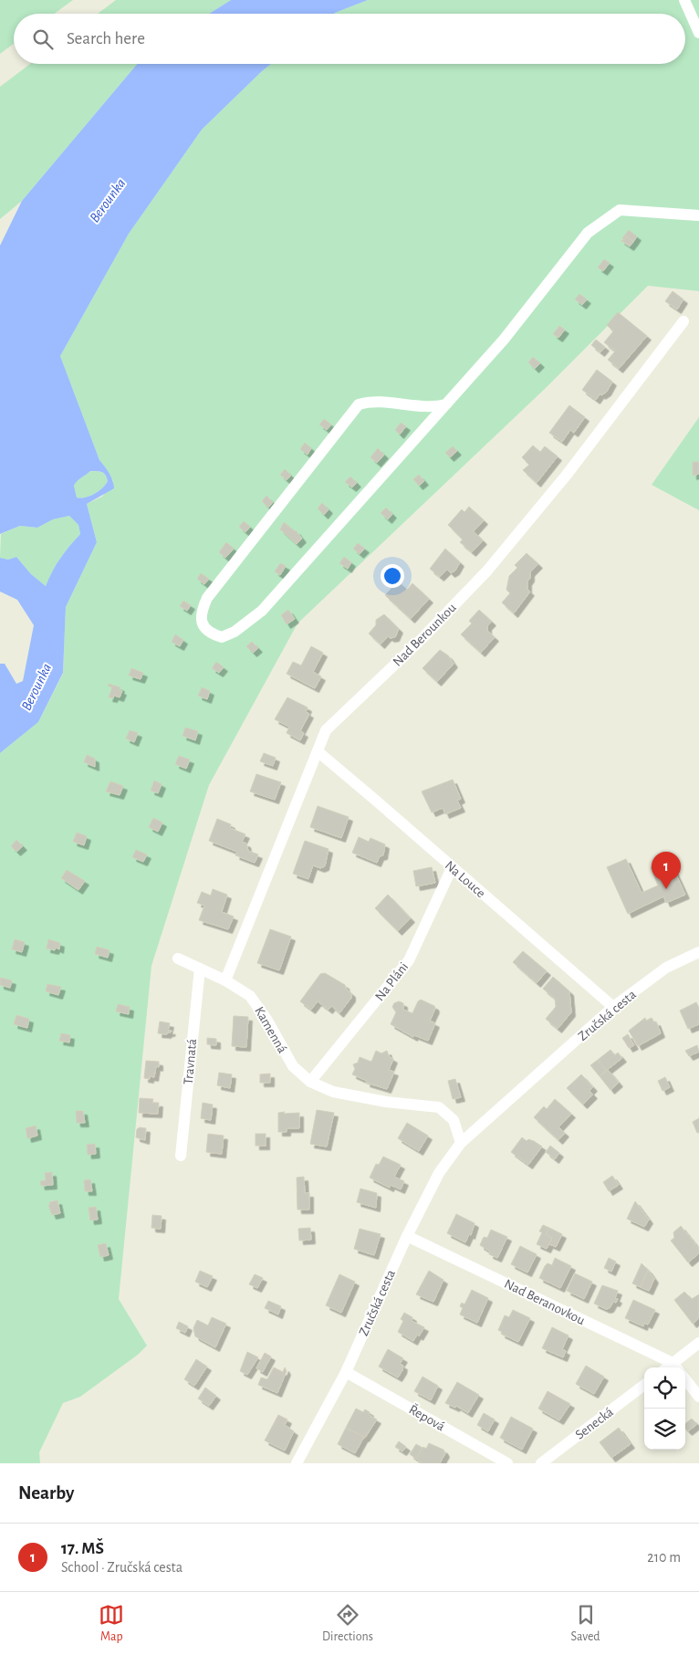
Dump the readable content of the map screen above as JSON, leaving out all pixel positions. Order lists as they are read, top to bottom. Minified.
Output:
{"streets":{"street":["Nad Berounkou","Na Louce","Na Pláni","Zručská cesta","Kamenná","Travnatá","Nad Beranovkou","Řepová","Senecká"]},"crossings":[["Nad Berounkou","Na Louce"],["Nad Berounkou","Kamenná"],["Na Louce","Na Pláni"],["Na Louce","Zručská cesta"],["Na Pláni","Kamenná"],["Zručská cesta","Nad Beranovkou"],["Zručská cesta","Řepová"],["Kamenná","Travnatá"]],"water":["Berounka"],"page":{"search":"Search here","pins":"1","heading":"Nearby","list":[{"mark":"1","name":"17. MŠ","note":"School · Zručská cesta","value":"210 m"}],"nav":["Map","Directions","Saved"]}}
